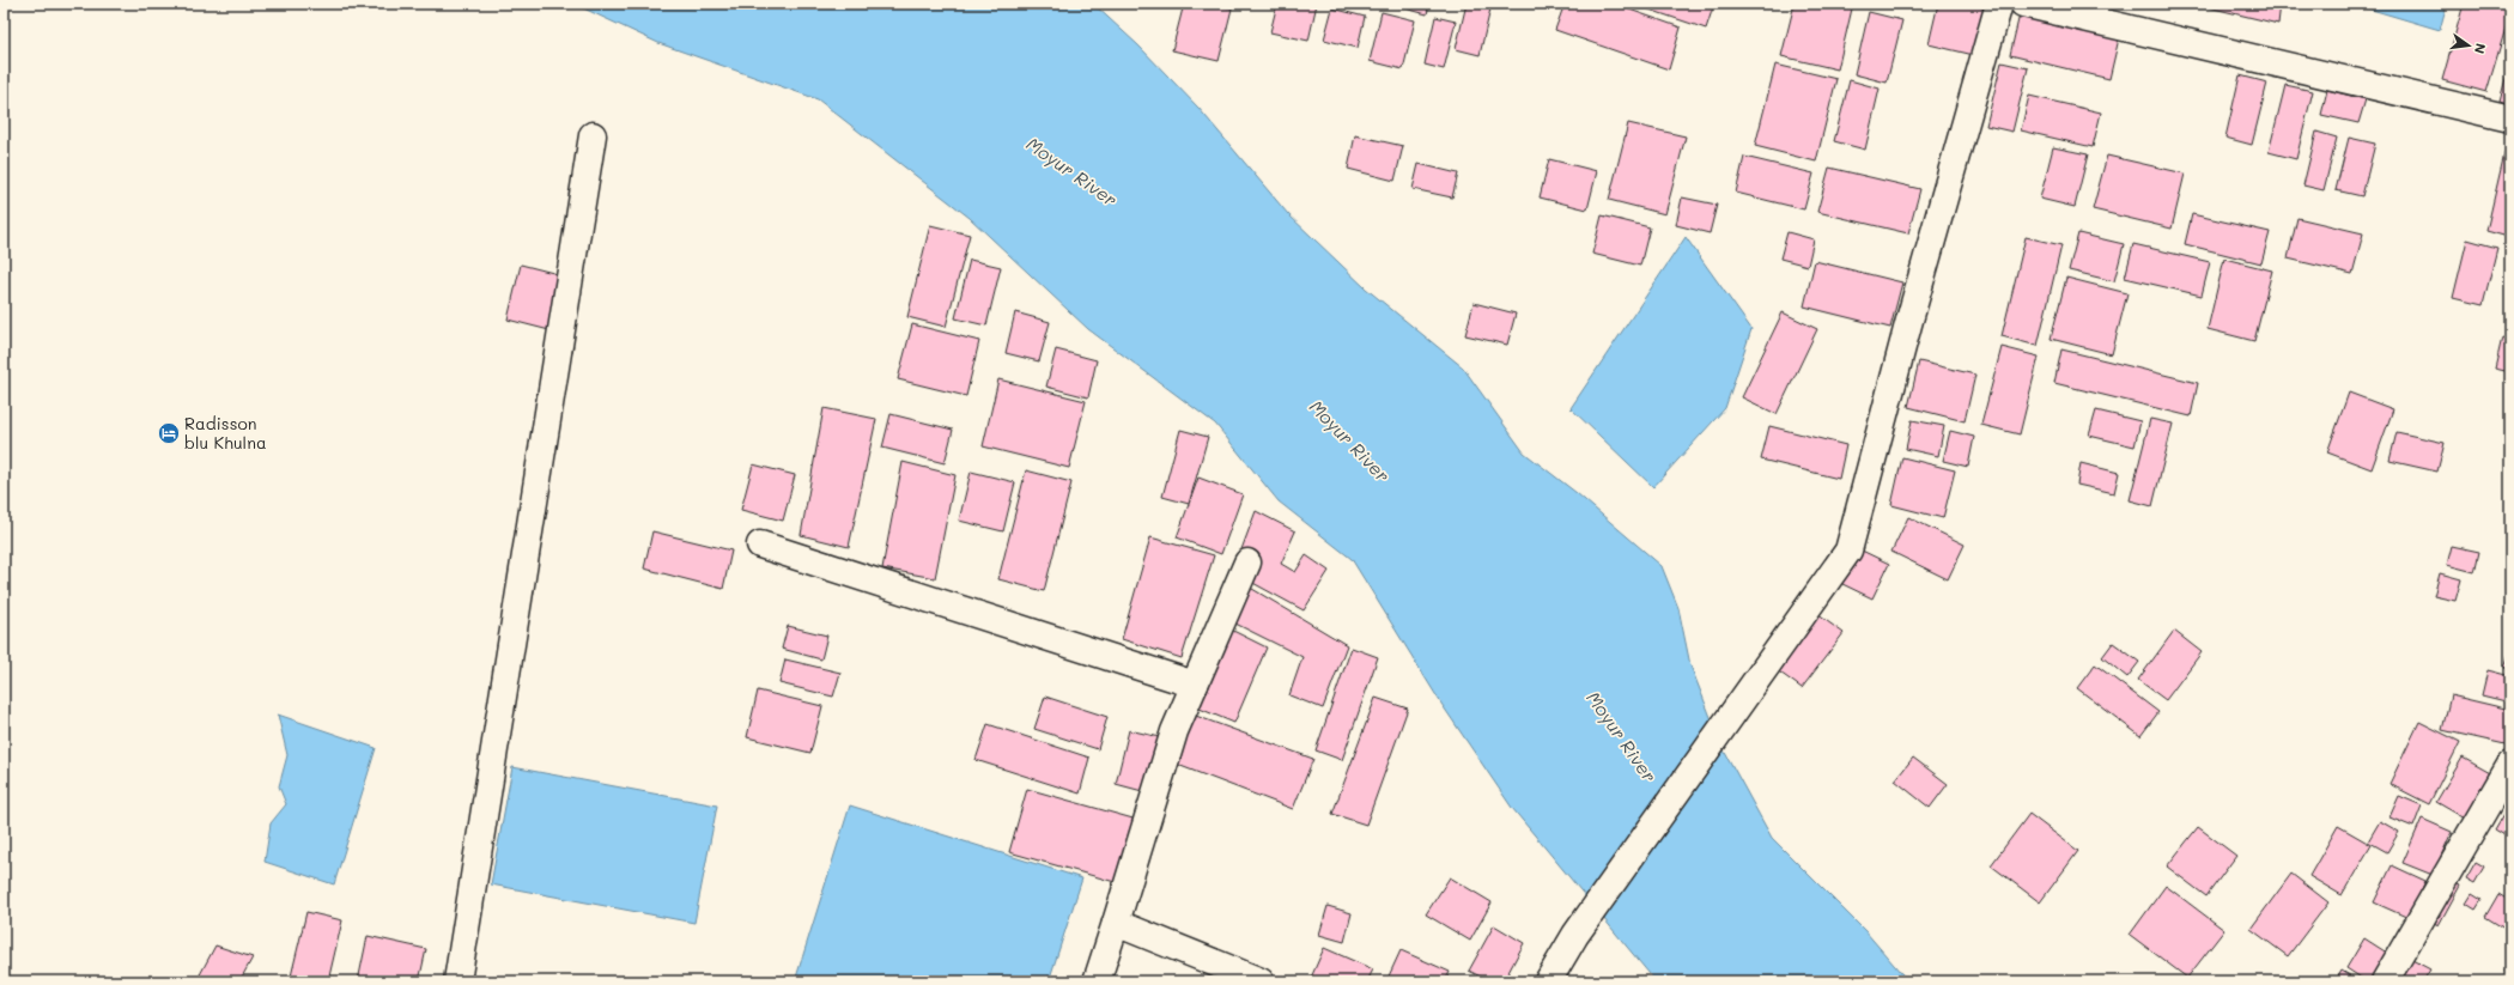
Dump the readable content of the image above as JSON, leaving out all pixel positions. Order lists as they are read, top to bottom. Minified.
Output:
{"water":["Moyur River"],"places":{"hotel":["Radisson blu Khulna"]},"north":"right"}
